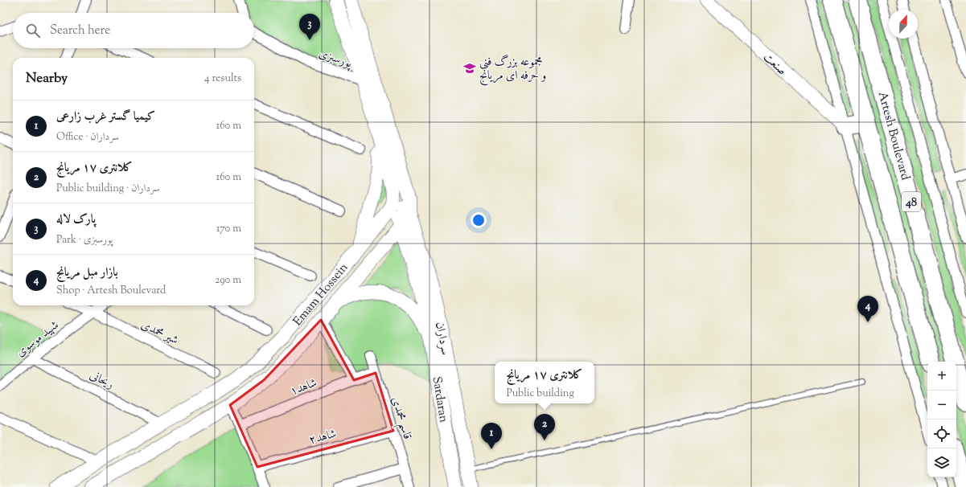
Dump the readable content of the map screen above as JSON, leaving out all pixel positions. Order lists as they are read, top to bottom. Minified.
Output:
{"streets":{"highway":["Artesh Boulevard","48"],"main road":["صنعت","Emam Hossein","سرداران","Sardaran"],"street":["پورسبزی","شیر محمدی","شهید موسوی","ریحانی","شاهد۱","قاسم محمدی","شاهد۲"]},"crossings":[["Emam Hossein","سرداران"],["Emam Hossein","ریحانی"],["Emam Hossein","Sardaran"],["شیر محمدی","شهید موسوی"],["شهید موسوی","ریحانی"],["شاهد۱","قاسم محمدی"],["قاسم محمدی","شاهد۲"]],"places":{"school or university":["مجموعه بزرگ فنی و حرفه ای مریانج"]},"north":"top","page":{"search":"Search here","pins":["3","4","2","1"],"heading":["Nearby","4 results"],"list":[{"mark":"1","name":"کیمیا گستر غرب زارعی","note":"Office · سرداران","value":"160 m"},{"mark":"2","name":"کلانتری ۱۷ مریانج","note":"Public building · سرداران","value":"160 m"},{"mark":"3","name":"پارک لاله","note":"Park · پورسبزی","value":"170 m"},{"mark":"4","name":"بازار مبل مریانج","note":"Shop · Artesh Boulevard","value":"290 m"}],"map_buttons":["+","−"],"popup":["کلانتری ۱۷ مریانج","Public building"]}}
